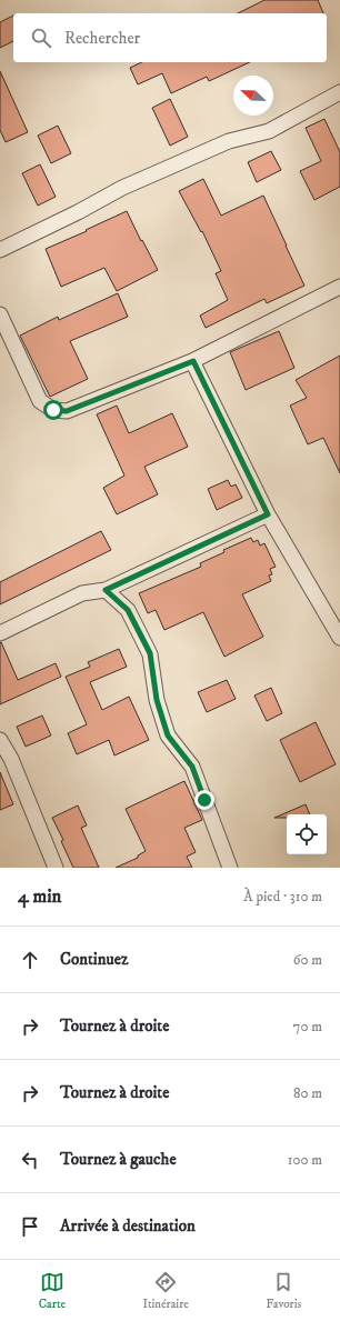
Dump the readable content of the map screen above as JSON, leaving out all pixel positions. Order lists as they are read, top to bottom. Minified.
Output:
{"north":"top left","page":{"search":"Rechercher","heading":["4 min","À pied · 310 m"],"list":[["Continuez","60 m"],["Tournez à droite","70 m"],["Tournez à droite","80 m"],["Tournez à gauche","100 m"],"Arrivée à destination"],"nav":["Carte","Itinéraire","Favoris"]}}
